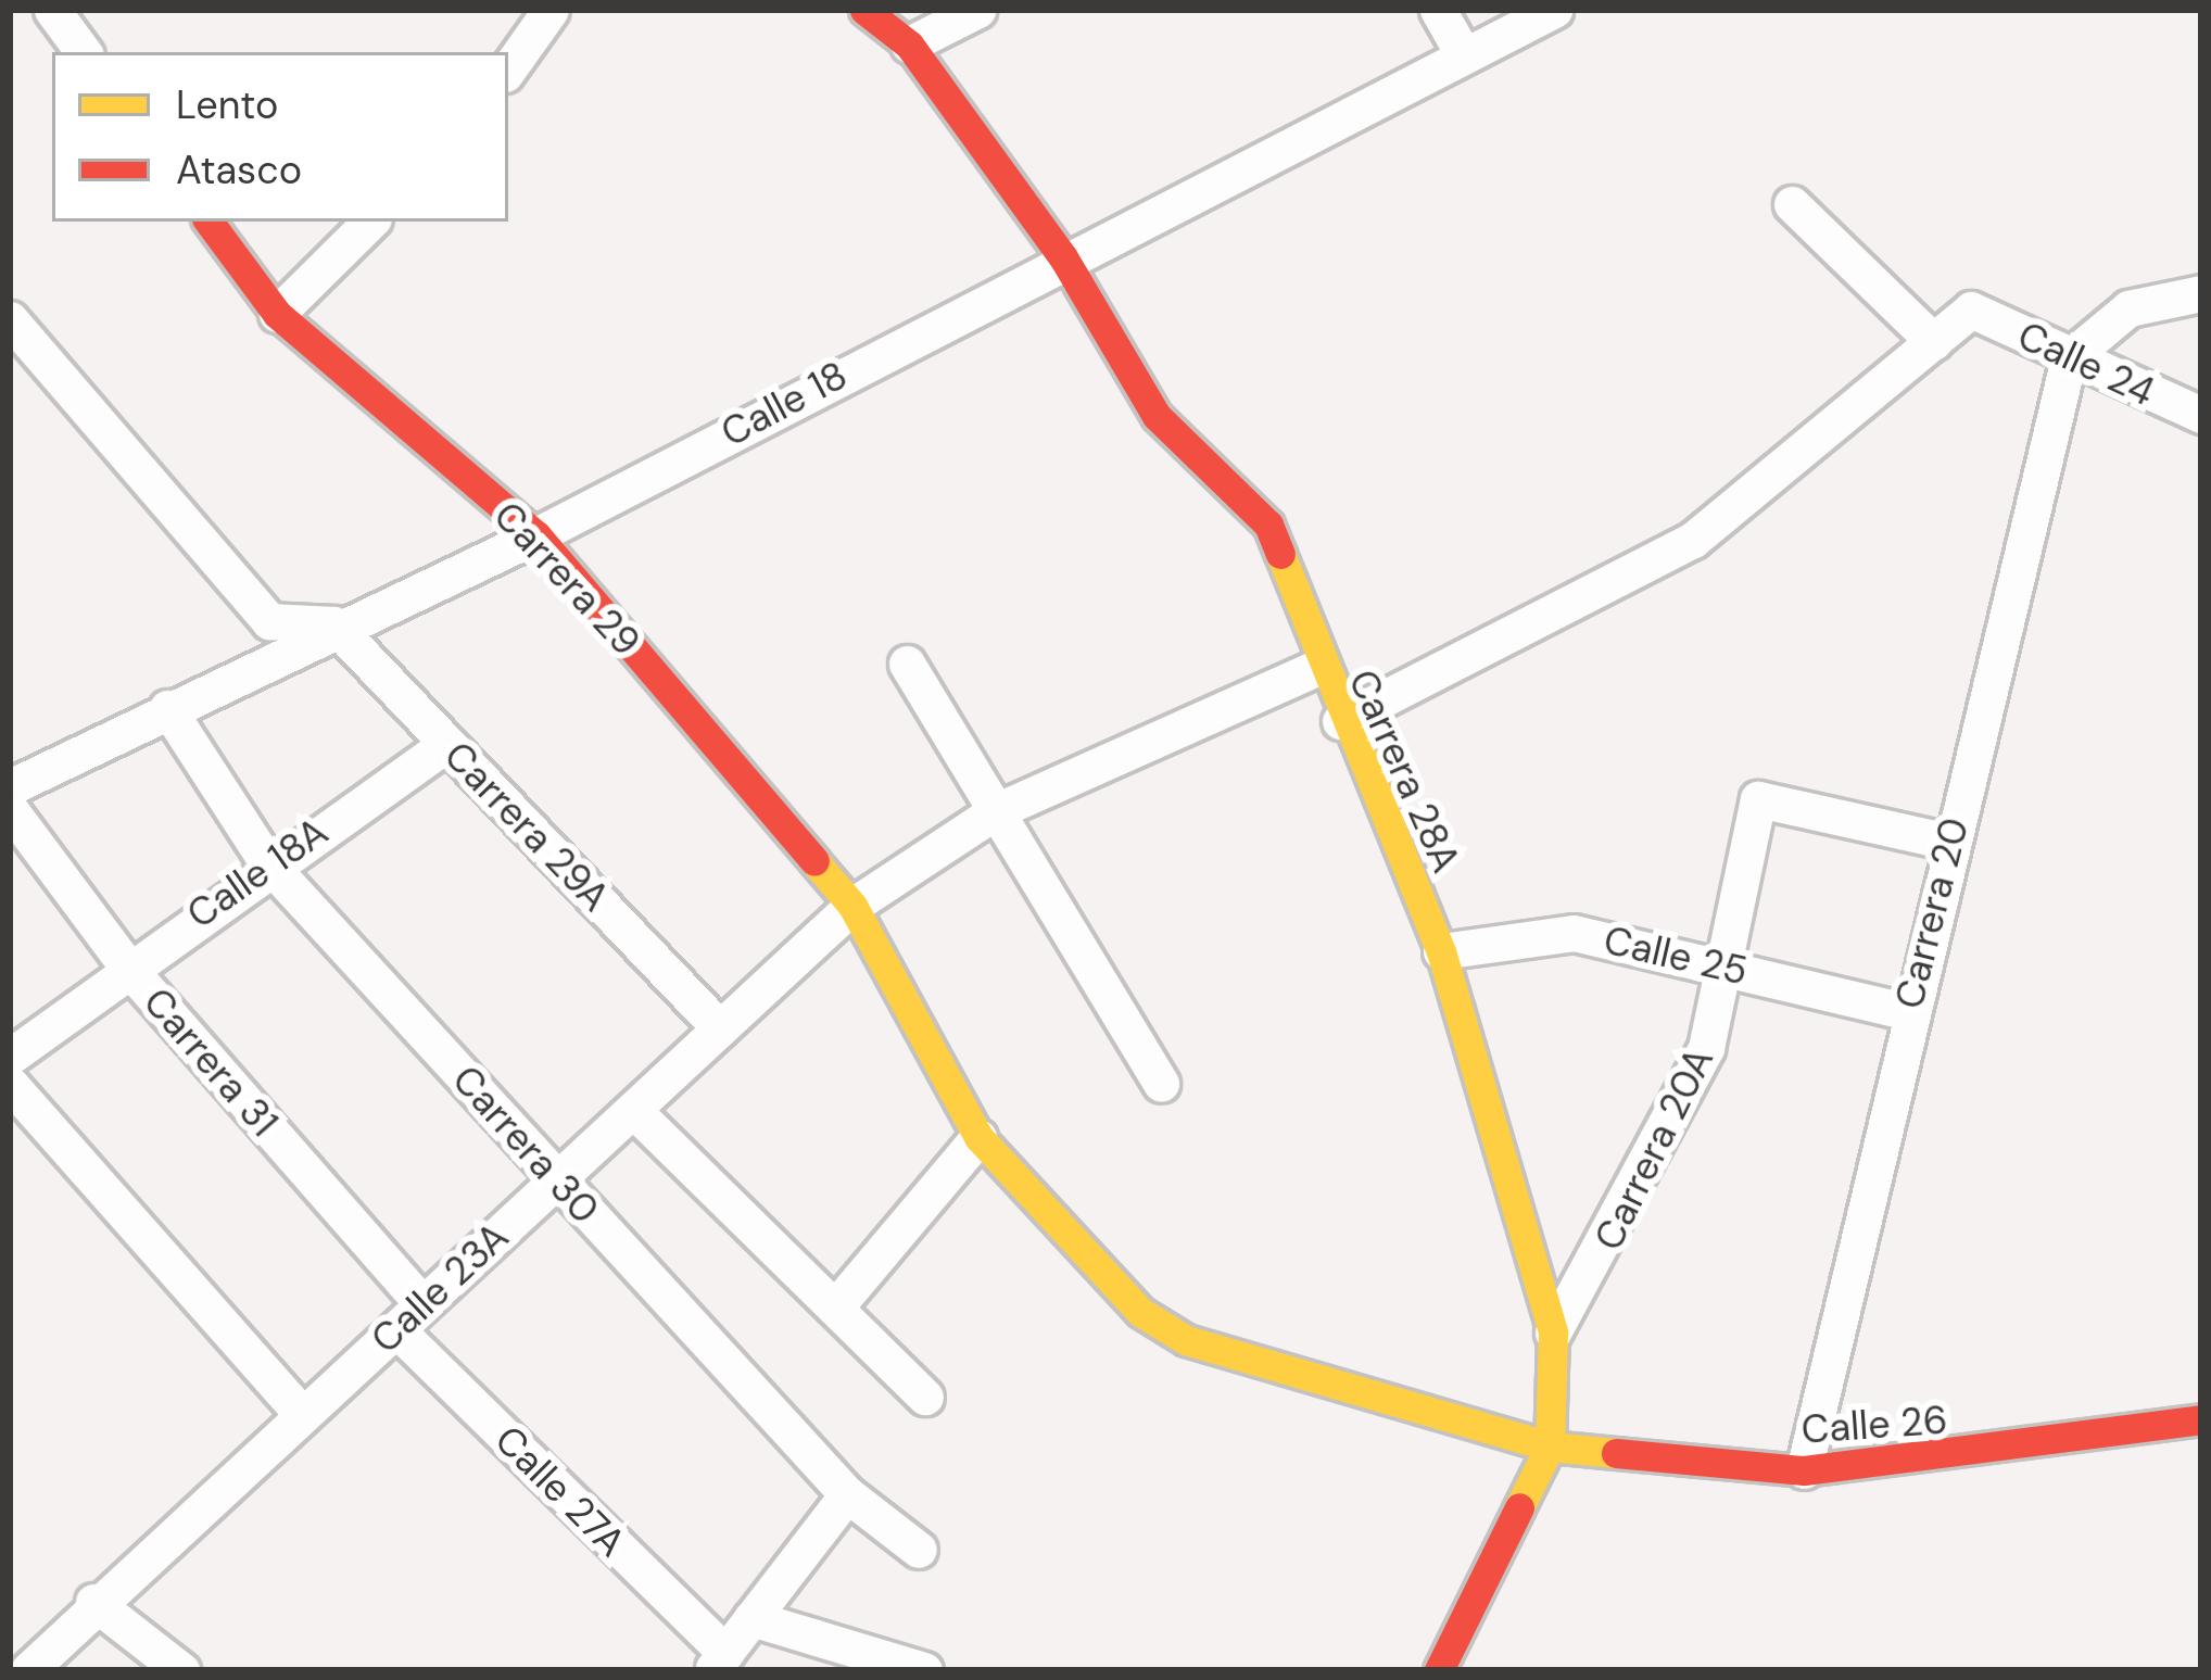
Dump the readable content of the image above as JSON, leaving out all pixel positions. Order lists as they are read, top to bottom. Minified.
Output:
{"streets":{"street":["Calle 24","Calle 18","Carrera 29","Carrera 28A","Carrera 29A","Calle 18A","Carrera 20","Calle 25","Carrera 31","Carrera 30","Carrera 20A","Calle 23A","Calle 26","Calle 27A"]},"crossings":[["Calle 24","Carrera 20"],["Calle 18","Carrera 29"],["Calle 18","Carrera 28A"],["Calle 18","Carrera 29A"],["Calle 18","Carrera 30"],["Carrera 29","Calle 23A"],["Carrera 29","Calle 26"],["Carrera 28A","Calle 25"],["Carrera 28A","Carrera 20A"],["Carrera 28A","Calle 23A"],["Carrera 28A","Calle 26"],["Carrera 29A","Calle 18A"],["Carrera 29A","Calle 23A"],["Calle 18A","Carrera 31"],["Calle 18A","Carrera 30"],["Carrera 20","Calle 25"],["Carrera 20","Carrera 20A"],["Carrera 20","Calle 26"],["Calle 25","Carrera 20A"],["Carrera 31","Calle 23A"],["Carrera 31","Calle 27A"],["Carrera 30","Calle 23A"],["Calle 23A","Calle 27A"]],"legend":["Lento","Atasco"]}
